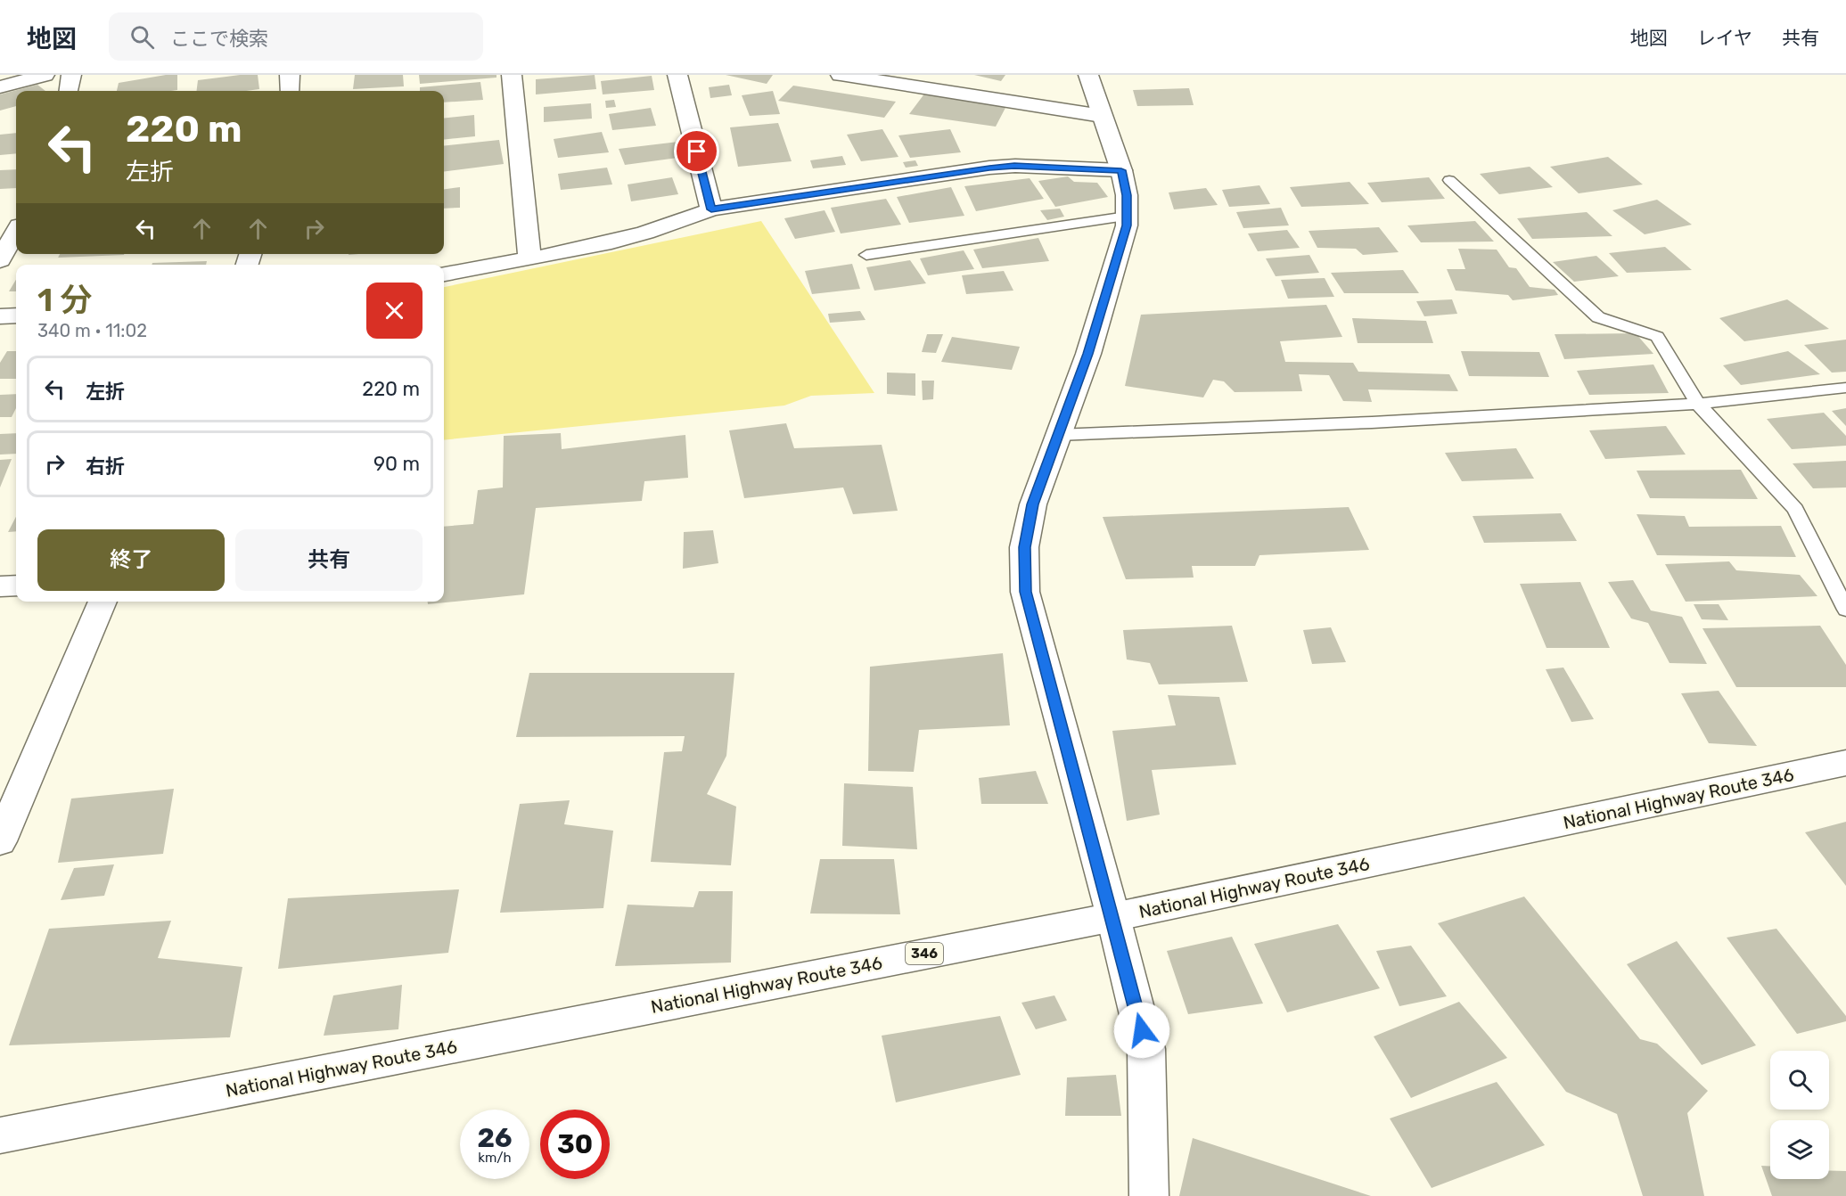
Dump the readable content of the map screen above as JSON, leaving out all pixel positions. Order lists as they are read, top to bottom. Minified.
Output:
{"streets":{"main road":["National Highway Route 346","346"]},"page":{"header":"地図","search":"ここで検索","nav":["地図","レイヤ","共有"],"turn":["220 m","左折"],"heading":["1 分","340 m · 11:02"],"list":[{"name":"左折","value":"220 m"},{"name":"右折","value":"90 m"}],"buttons":["終了","共有"],"speed":"26 km/h","limit":"30"}}
